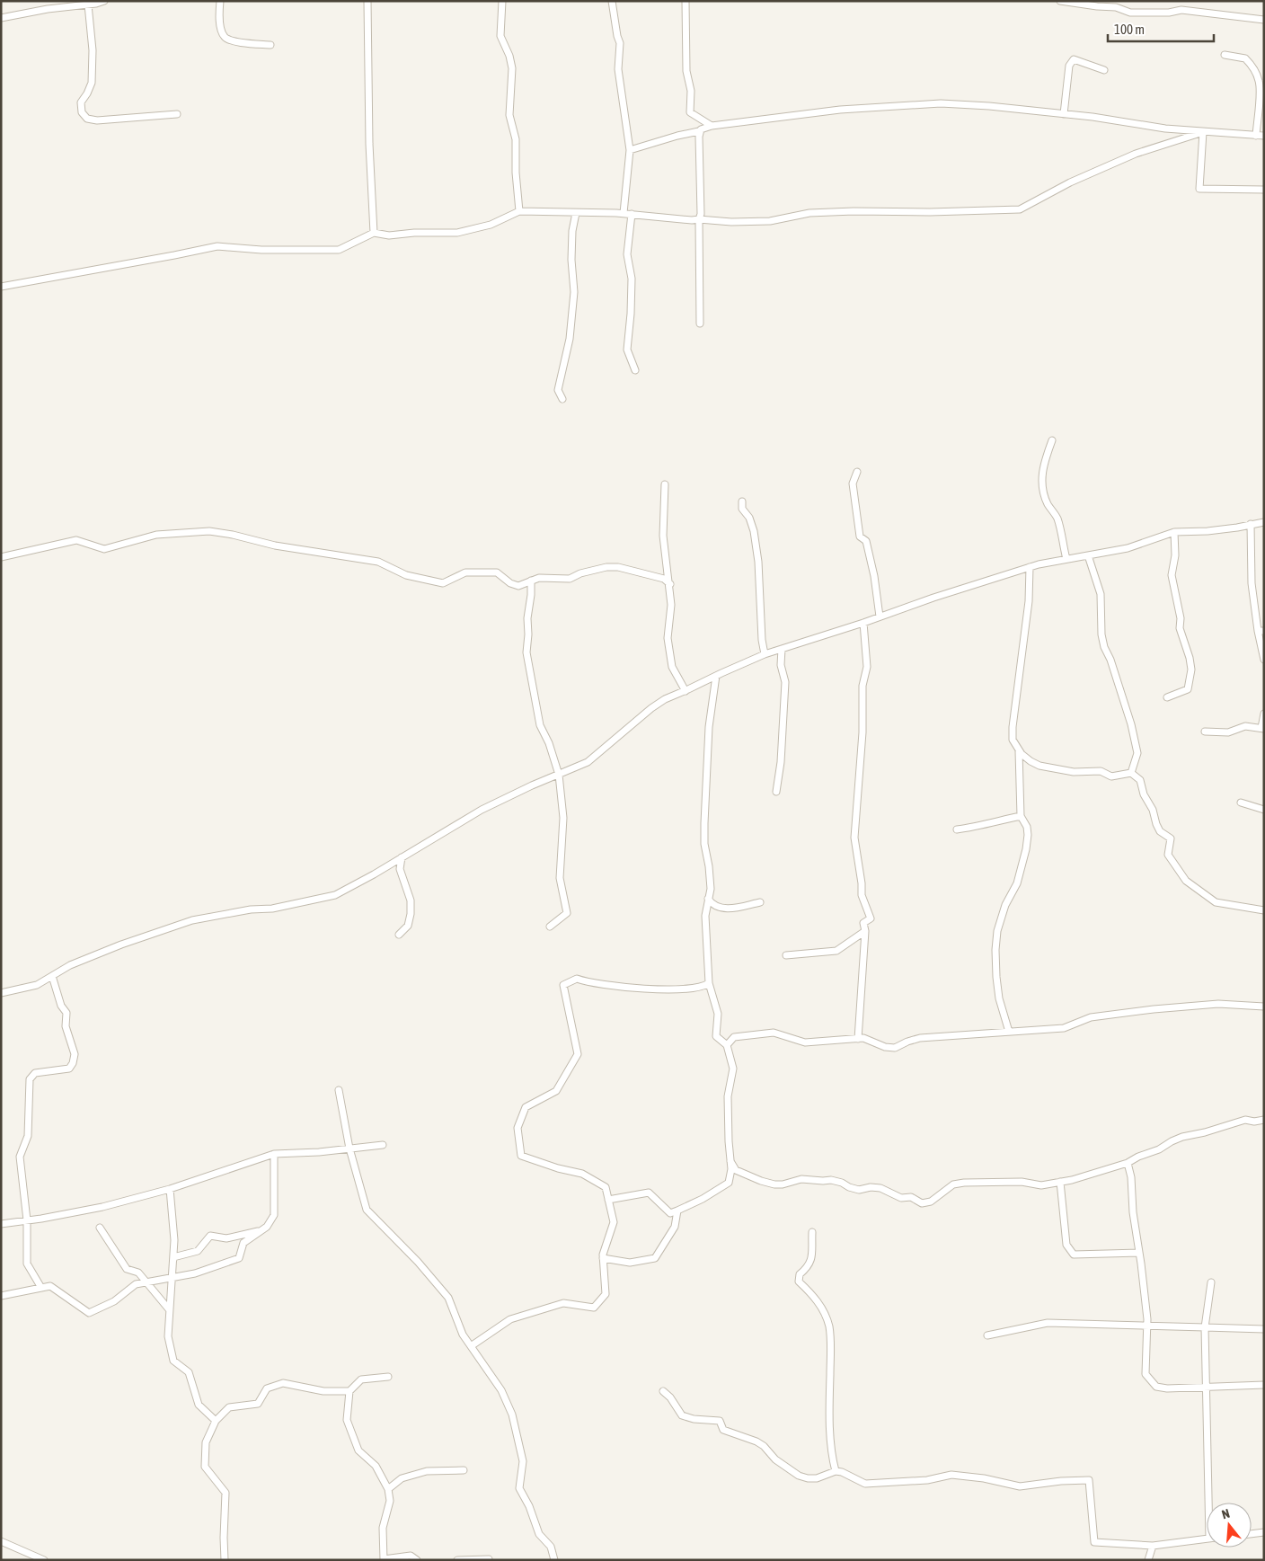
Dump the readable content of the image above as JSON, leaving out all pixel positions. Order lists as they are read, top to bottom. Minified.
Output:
{"scale_bar":"100 m","north":"top"}
